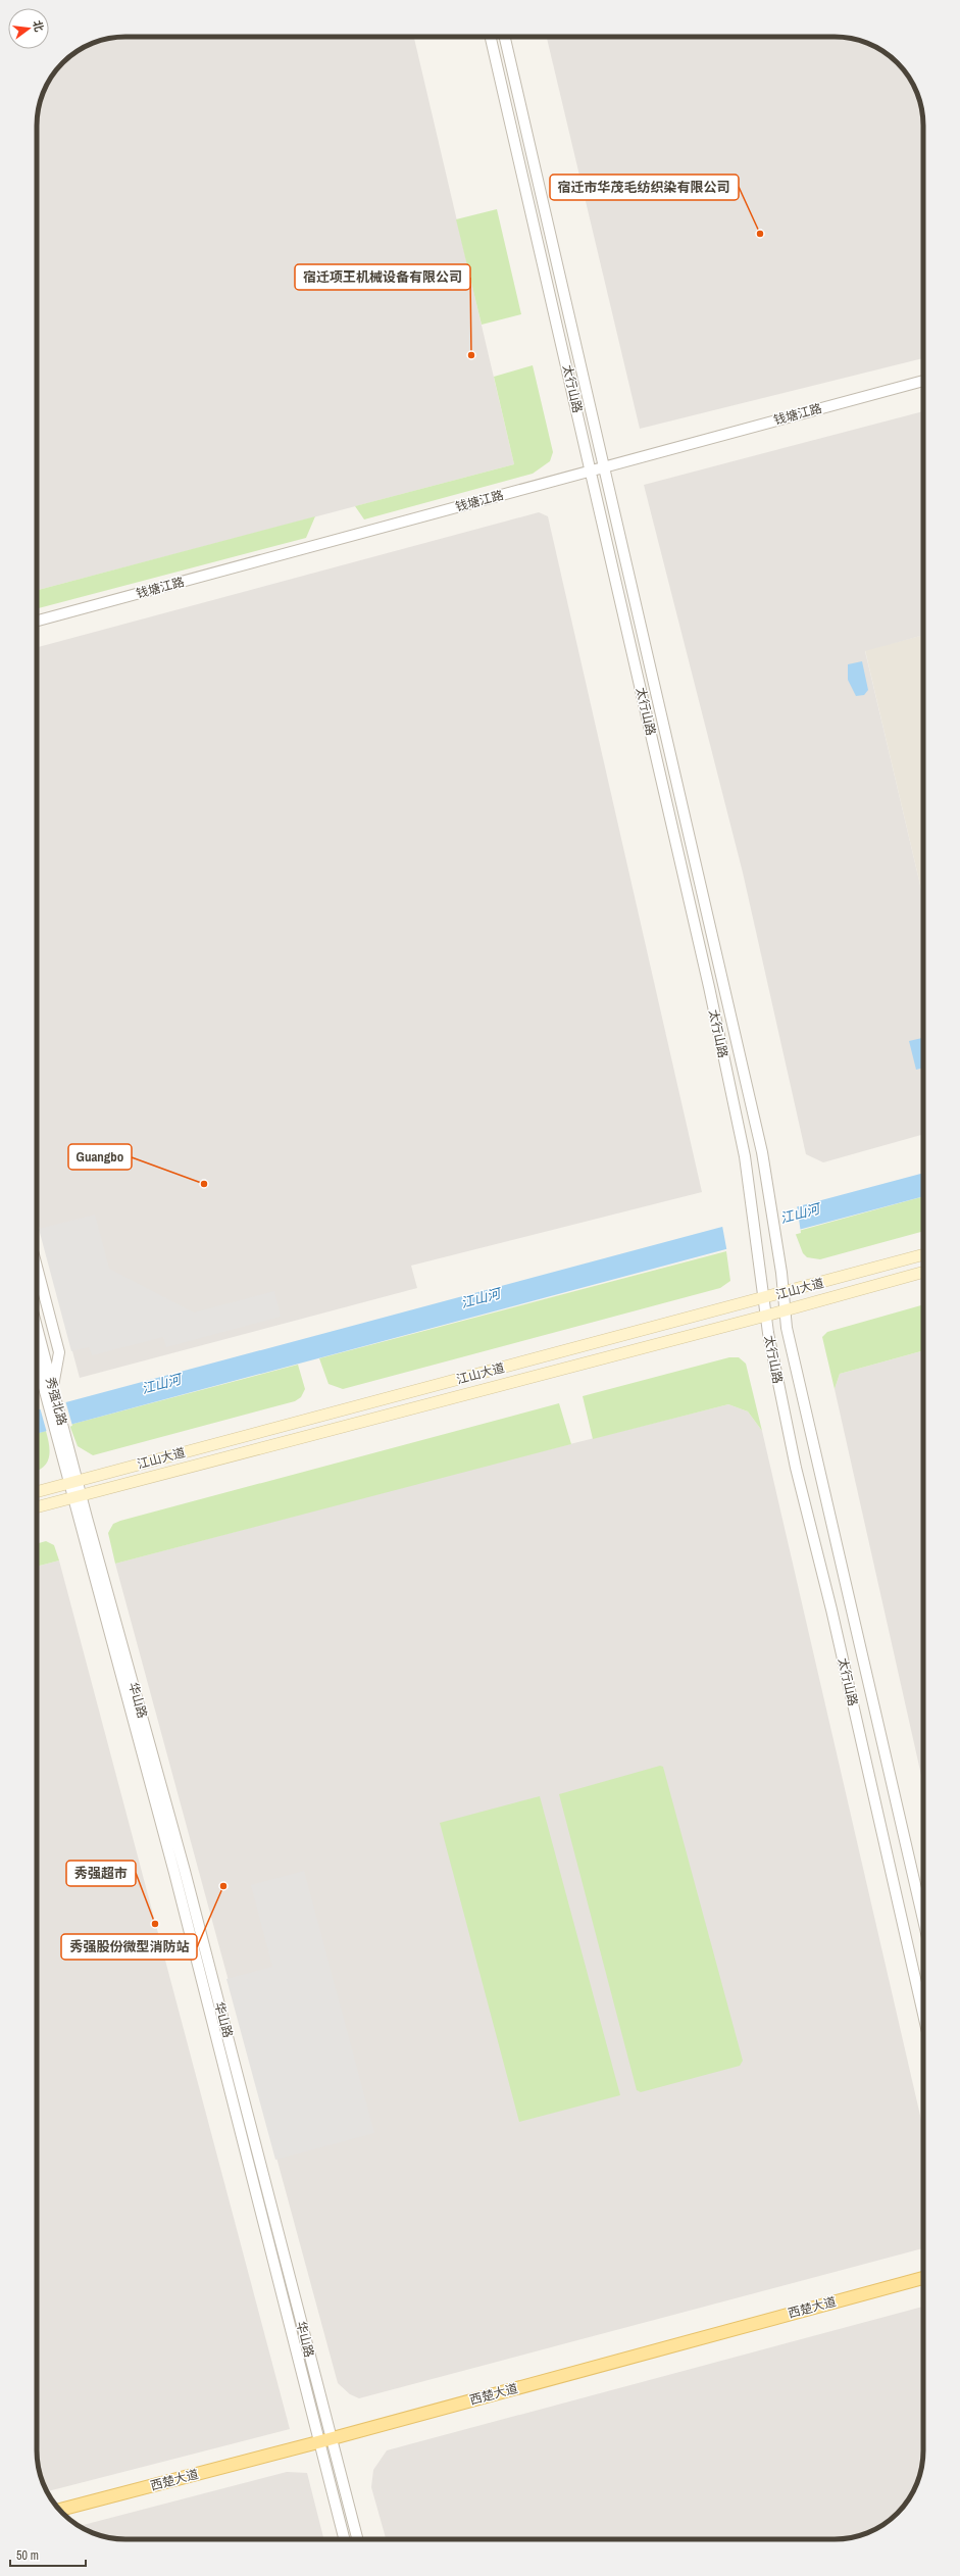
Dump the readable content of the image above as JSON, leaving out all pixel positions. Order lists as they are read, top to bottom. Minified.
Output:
{"streets":{"main road":["江山大道","西楚大道"],"street":["太行山路","钱塘江路","秀强北路","华山路"]},"crossings":[["太行山路","钱塘江路"],["太行山路","江山大道"],["江山大道","秀强北路"],["江山大道","华山路"],["秀强北路","华山路"],["华山路","西楚大道"]],"water":["江山河"],"places":["宿迁市华茂毛纺织染有限公司","宿迁项王机械设备有限公司","Guangbo","秀强股份微型消防站","秀强超市"],"scale_bar":"50 m","north":"right"}
